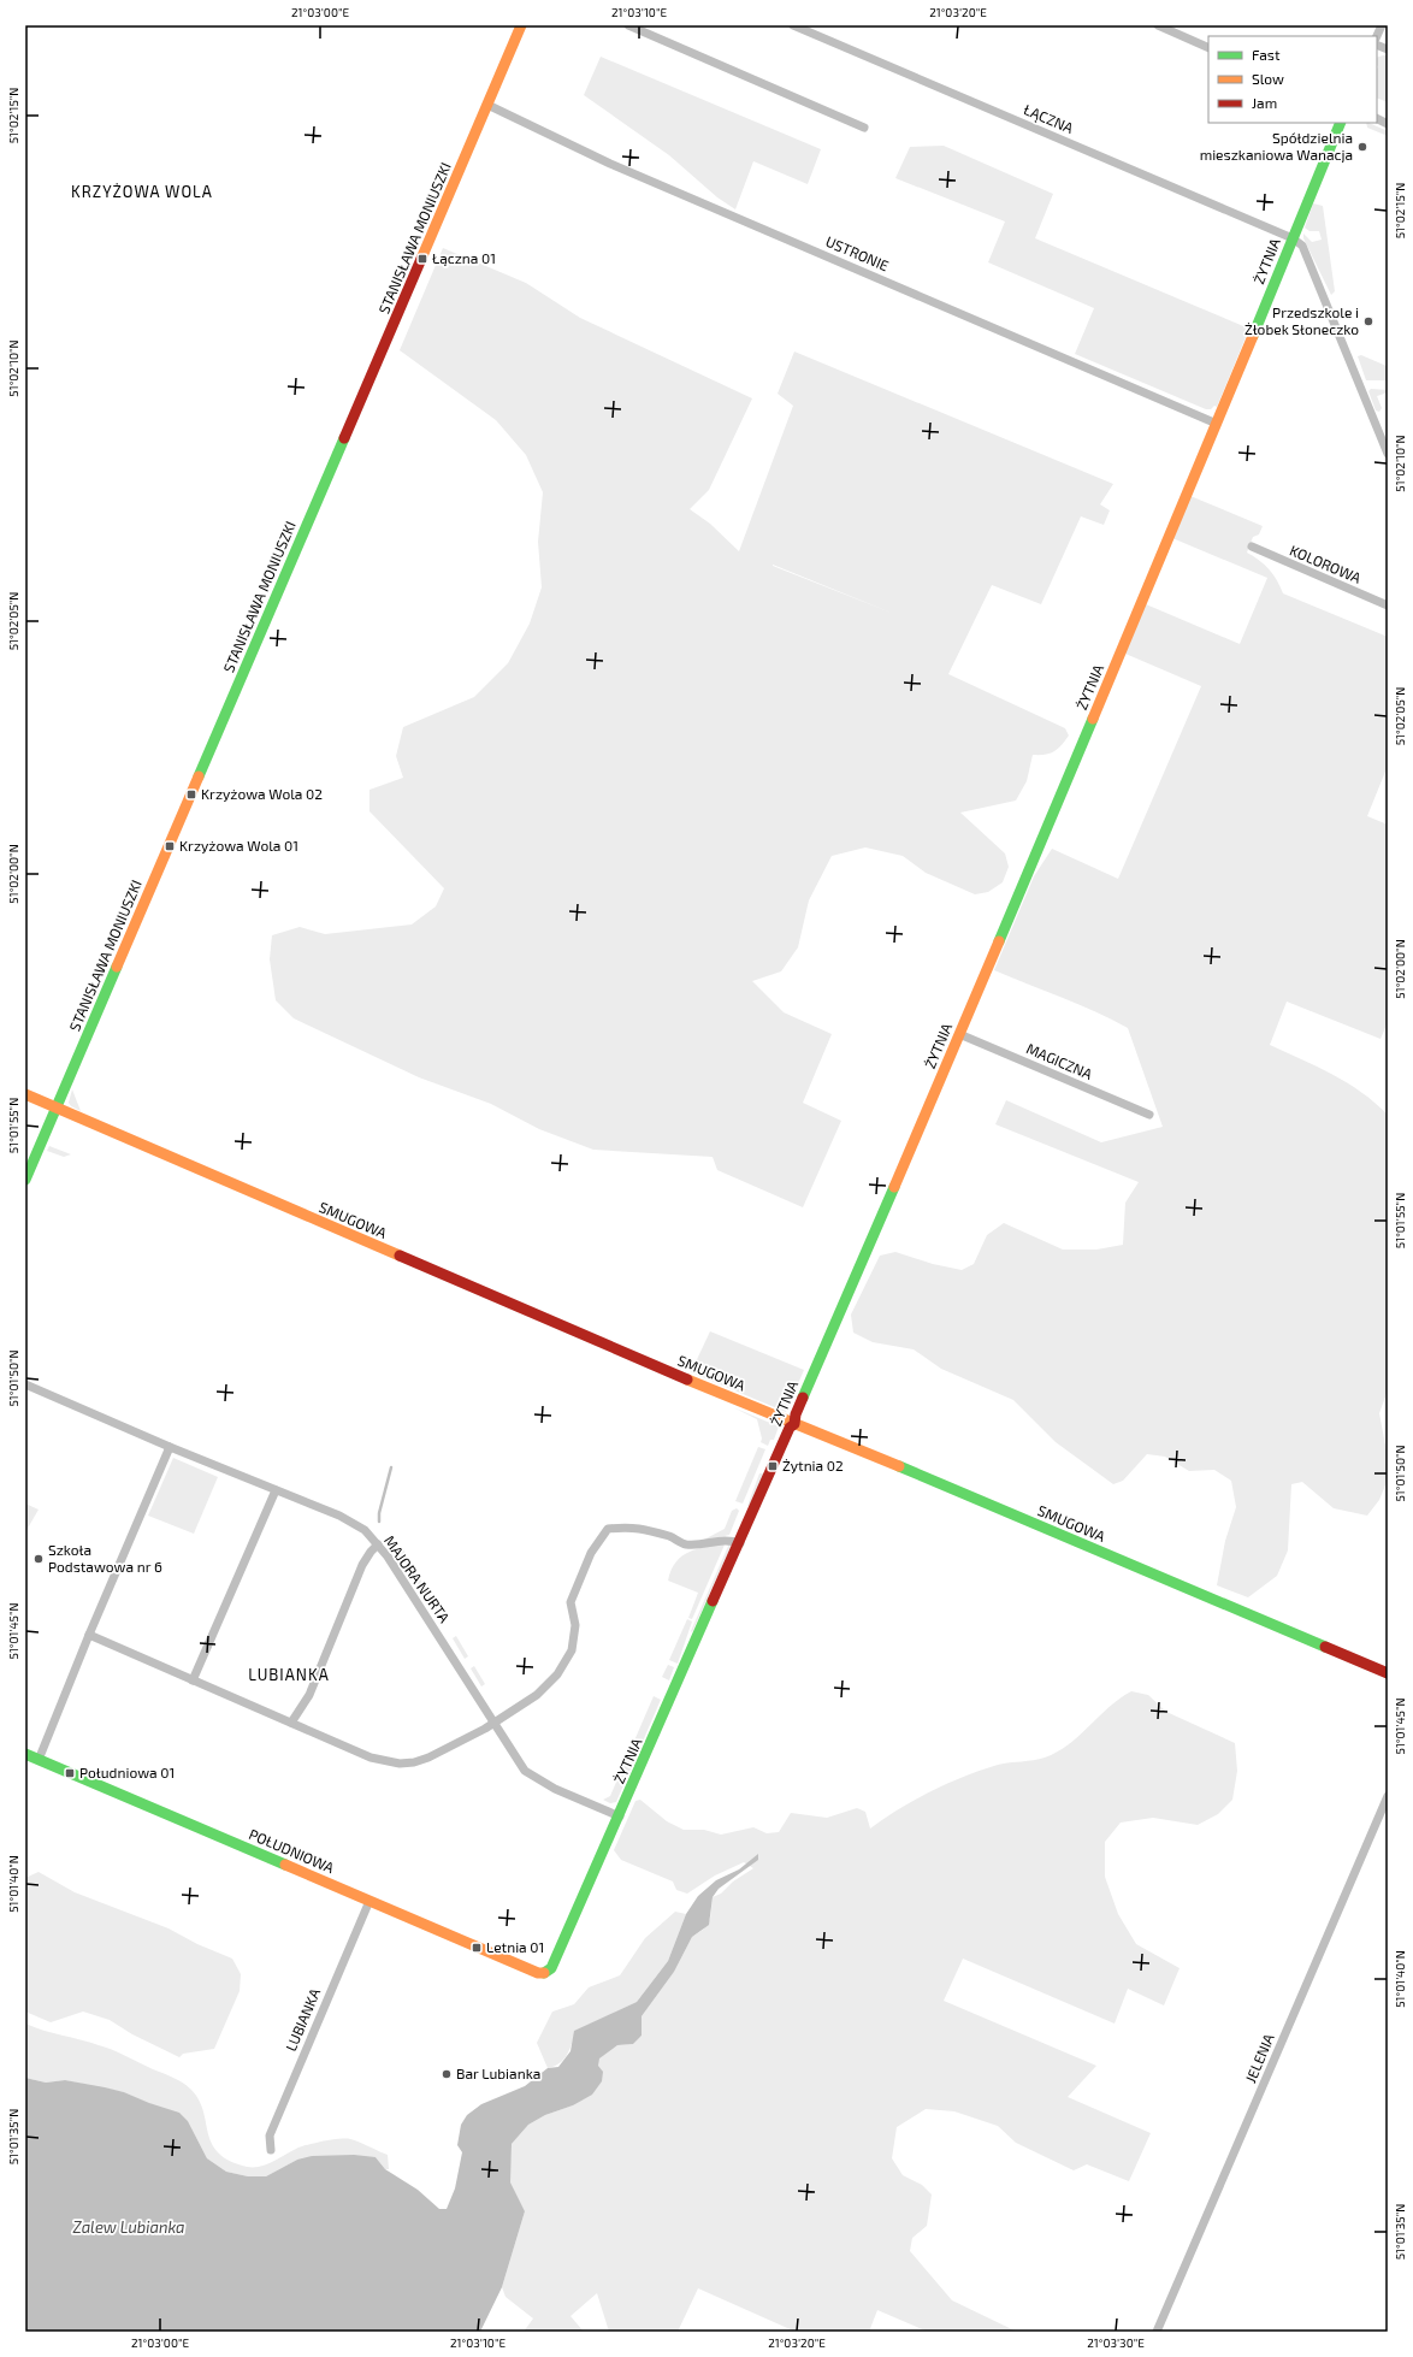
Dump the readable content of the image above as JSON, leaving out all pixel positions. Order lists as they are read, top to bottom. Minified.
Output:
{"streets":{"street":["ŁĄCZNA","STANISŁAWA MONIUSZKI","USTRONIE","ŻYTNIA","KOLOROWA","MAGICZNA","SMUGOWA","MAJORA NURTA","POŁUDNIOWA","LUBIANKA","JELENIA"]},"crossings":[["ŁĄCZNA","ŻYTNIA"],["STANISŁAWA MONIUSZKI","USTRONIE"],["STANISŁAWA MONIUSZKI","SMUGOWA"],["USTRONIE","ŻYTNIA"],["ŻYTNIA","MAGICZNA"],["ŻYTNIA","SMUGOWA"],["ŻYTNIA","MAJORA NURTA"],["ŻYTNIA","POŁUDNIOWA"],["POŁUDNIOWA","LUBIANKA"]],"districts":["KRZYŻOWA WOLA","LUBIANKA"],"water":["Zalew Lubianka"],"places":{"other":["Spółdzielnia mieszkaniowa Wanacja","Przedszkole i Żłobek Słoneczko","Szkoła Podstawowa nr 6","Bar Lubianka"],"transit":["Łączna 01","Krzyżowa Wola 02","Krzyżowa Wola 01","Żytnia 02","Południowa 01","Letnia 01"]},"legend":["Fast","Slow","Jam"],"coordinates":["21°03'00\"E","21°03'10\"E","21°03'20\"E","51°02'15\"N","51°02'10\"N","51°02'05\"N","51°02'00\"N","51°01'55\"N","51°01'50\"N","51°01'45\"N","51°01'40\"N","51°01'35\"N","21°03'30\"E"]}
